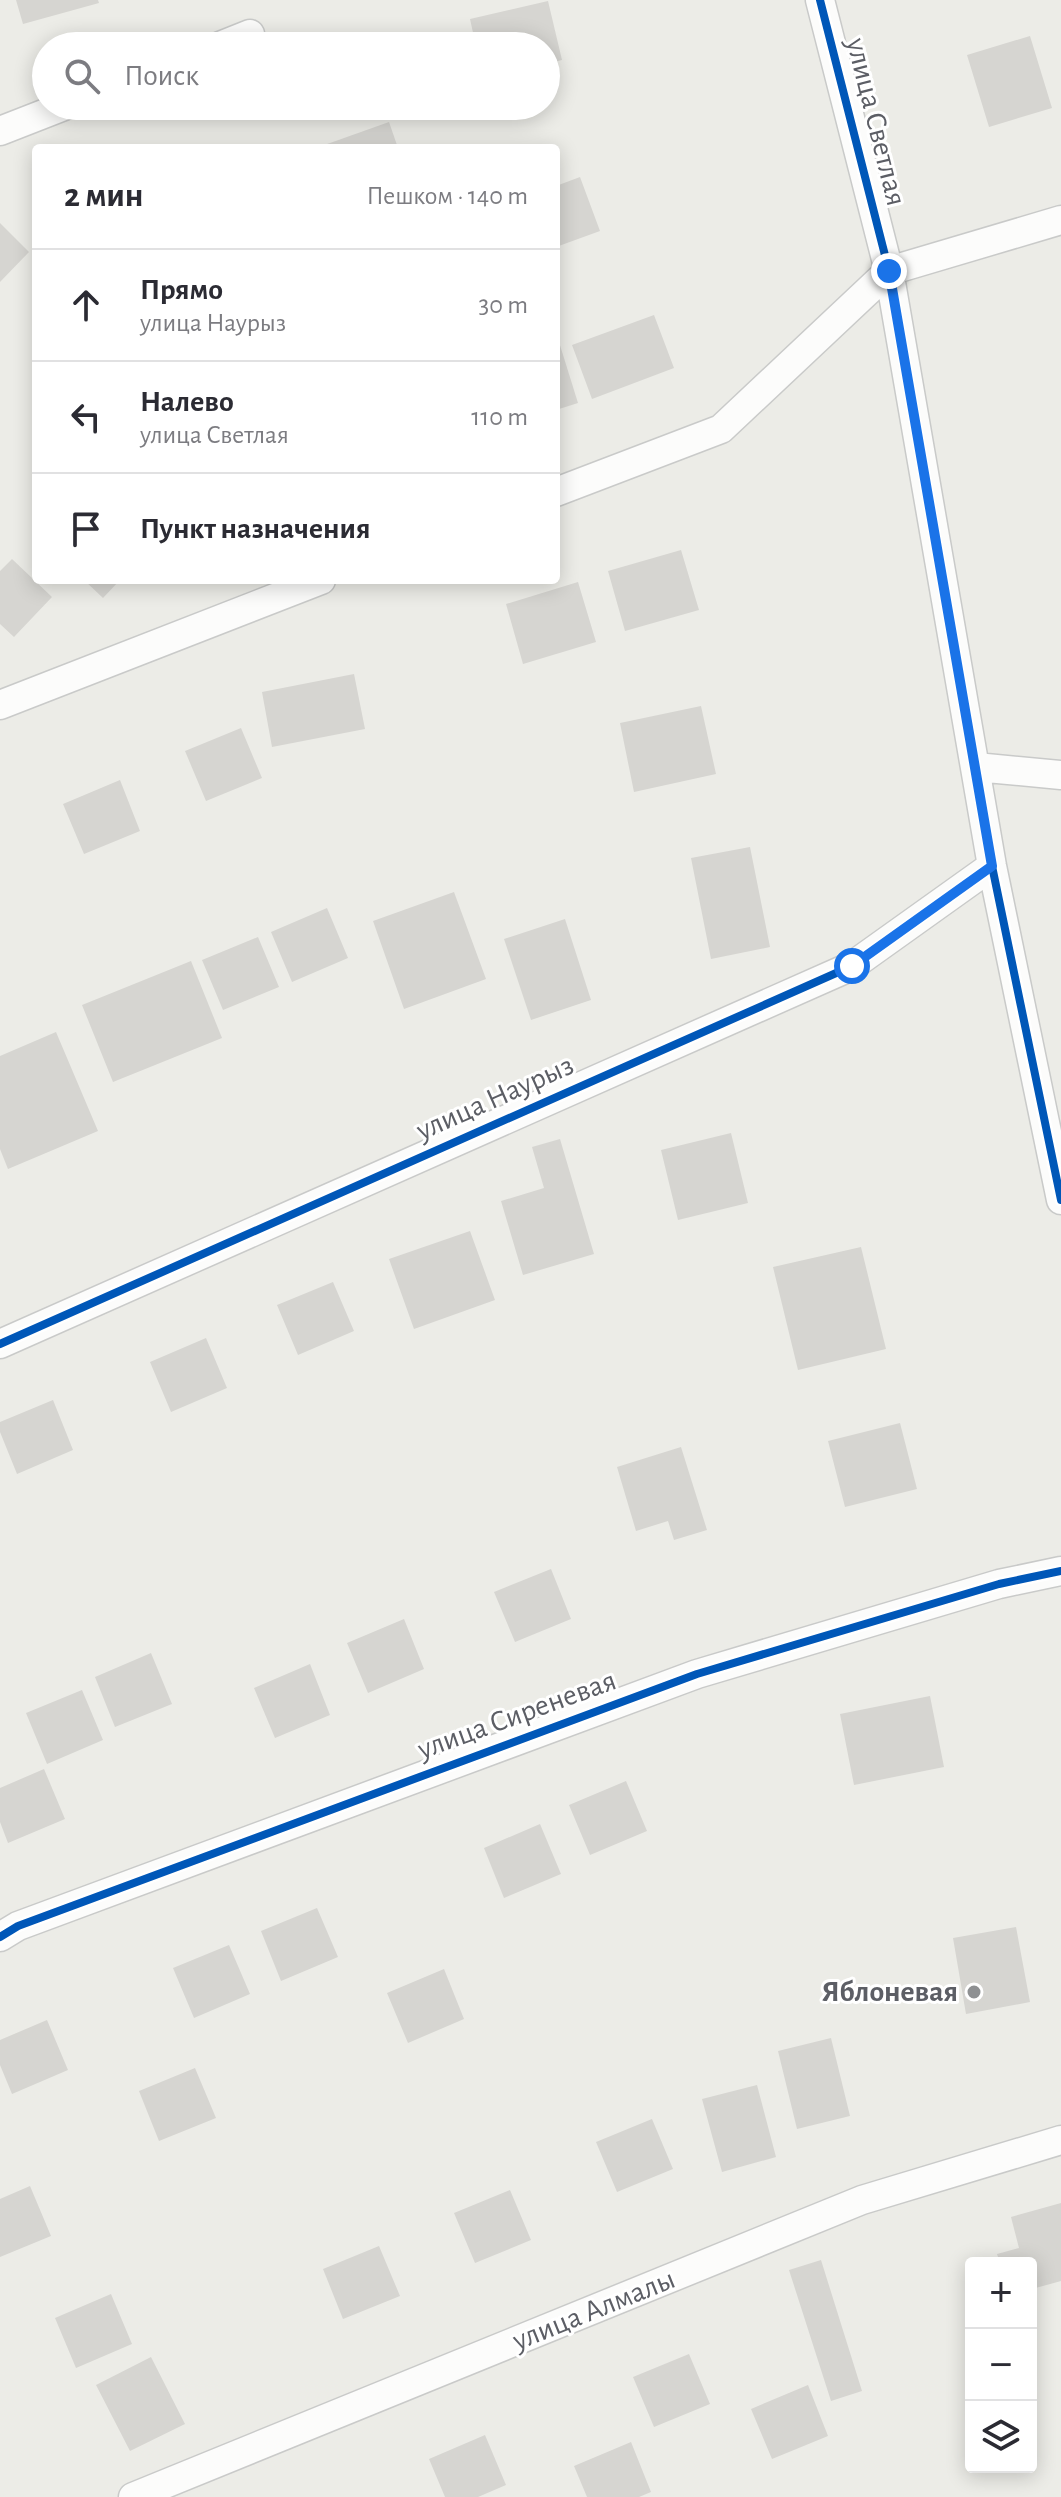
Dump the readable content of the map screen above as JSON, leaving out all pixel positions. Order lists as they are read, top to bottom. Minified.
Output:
{"streets":{"street":["улица Светлая","улица Наурыз","улица Сиреневая","улица Алмалы"]},"crossings":[["улица Светлая","улица Наурыз"]],"places":["Яблоневая"],"page":{"search":"Поиск","heading":["2 мин","Пешком · 140 m"],"list":[["Прямо","улица Наурыз","30 m"],["Налево","улица Светлая","110 m"],"Пункт назначения"],"map_buttons":["+","−"]}}
